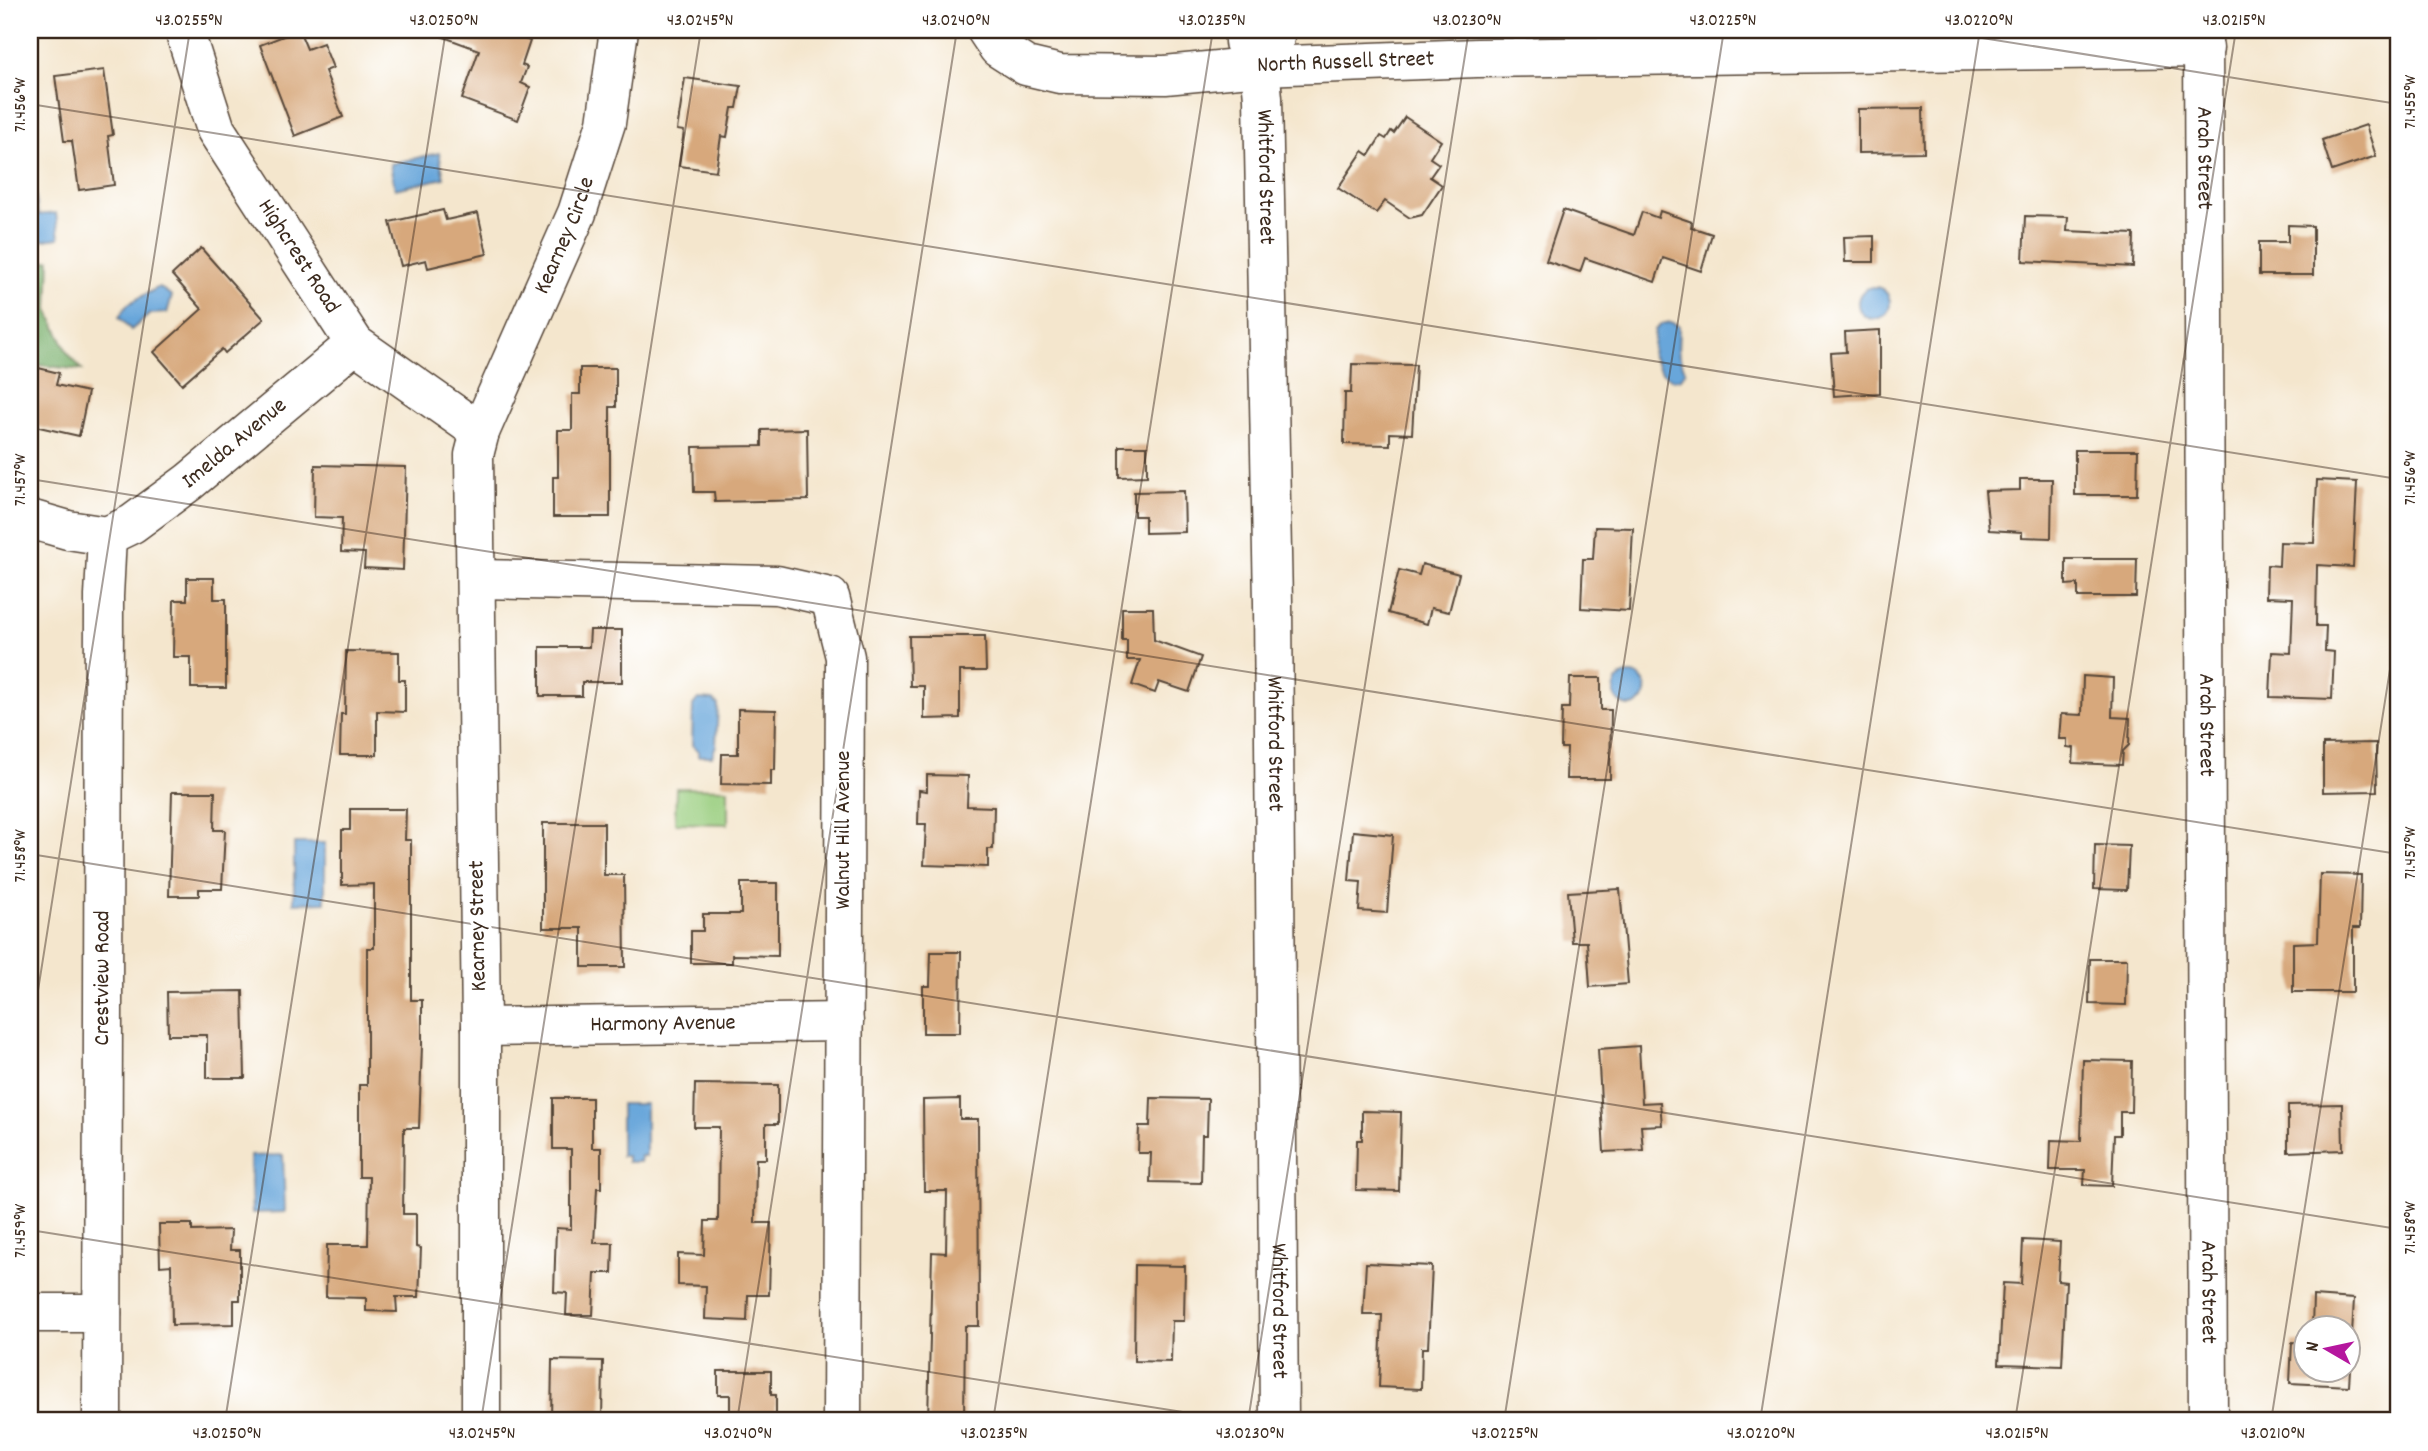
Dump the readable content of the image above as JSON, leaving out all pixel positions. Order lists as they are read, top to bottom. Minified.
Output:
{"streets":{"street":["North Russell Street","Arah Street","Whitford Street","Kearney Circle","Highcrest Road","Imelda Avenue","Walnut Hill Avenue","Kearney Street","Crestview Road","Harmony Avenue"]},"crossings":[["North Russell Street","Arah Street"],["North Russell Street","Whitford Street"],["Kearney Circle","Highcrest Road"],["Kearney Circle","Kearney Street"],["Highcrest Road","Imelda Avenue"],["Highcrest Road","Kearney Street"],["Imelda Avenue","Crestview Road"],["Walnut Hill Avenue","Kearney Street"],["Walnut Hill Avenue","Harmony Avenue"],["Kearney Street","Harmony Avenue"]],"north":"left","coordinates":["43.0255°N","43.0250°N","43.0245°N","43.0240°N","43.0235°N","43.0230°N","43.0225°N","43.0220°N","43.0215°N","71.455°W","71.456°W","71.457°W","71.458°W","71.459°W","43.0210°N"]}
